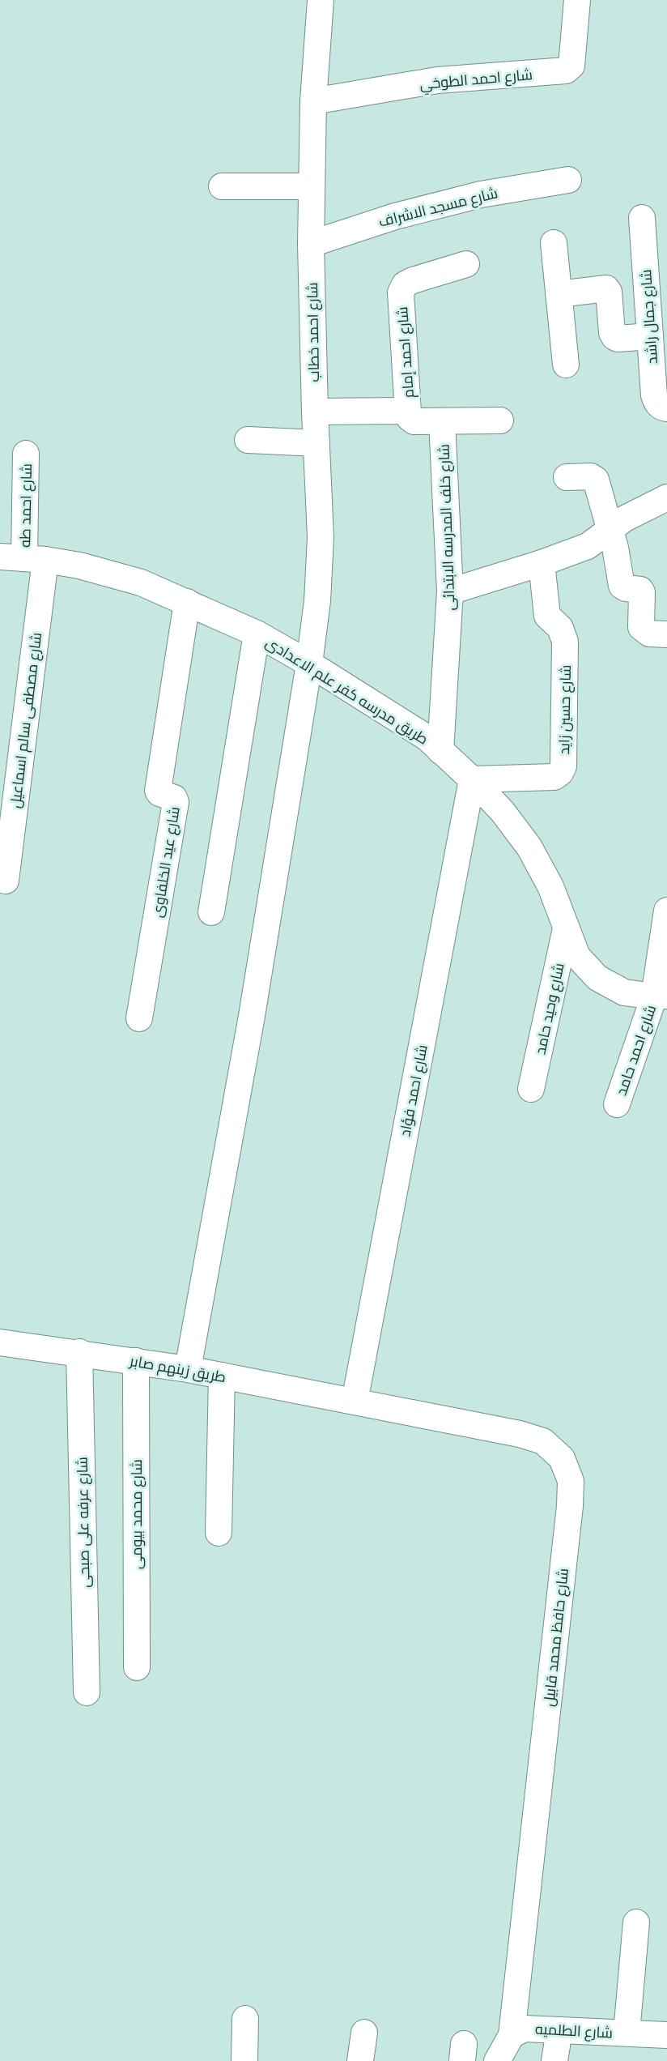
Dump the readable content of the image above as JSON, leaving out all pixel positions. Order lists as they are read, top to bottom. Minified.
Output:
{"streets":{"street":["شارع احمد الطوخي","شارع مسجد الاشراف","شارع جمال راشد","شارع احمد خطاب","شارع احمد إمام","شارع احمد طه","شارع خلف المدرسه الابتدائى","طريق مدرسه كفر علم الاعدادى","شارع حسين زايد","شارع مصطفى سالم اسماعيل","شارع عيد الخلفاوى","شارع وحيد حامد","شارع احمد حامد","شارع احمد فؤاد","طريق زينهم صابر","شارع محمد بيومى","شارع عرفه على صبحى","شارع حافظ محمد قابيل","شارع الطلميه"]},"crossings":[["شارع احمد الطوخي","شارع احمد خطاب"],["شارع مسجد الاشراف","شارع احمد خطاب"],["شارع احمد خطاب","طريق مدرسه كفر علم الاعدادى"],["شارع احمد خطاب","طريق زينهم صابر"],["شارع احمد طه","طريق مدرسه كفر علم الاعدادى"],["شارع احمد طه","شارع مصطفى سالم اسماعيل"],["شارع خلف المدرسه الابتدائى","طريق مدرسه كفر علم الاعدادى"],["طريق مدرسه كفر علم الاعدادى","شارع حسين زايد"],["طريق مدرسه كفر علم الاعدادى","شارع مصطفى سالم اسماعيل"],["طريق مدرسه كفر علم الاعدادى","شارع عيد الخلفاوى"],["طريق مدرسه كفر علم الاعدادى","شارع وحيد حامد"],["طريق مدرسه كفر علم الاعدادى","شارع احمد حامد"],["طريق مدرسه كفر علم الاعدادى","شارع احمد فؤاد"],["شارع حسين زايد","شارع احمد فؤاد"],["شارع احمد فؤاد","طريق زينهم صابر"],["شارع احمد فؤاد","شارع حافظ محمد قابيل"],["طريق زينهم صابر","شارع محمد بيومى"],["طريق زينهم صابر","شارع عرفه على صبحى"],["طريق زينهم صابر","شارع حافظ محمد قابيل"],["شارع حافظ محمد قابيل","شارع الطلميه"]]}
